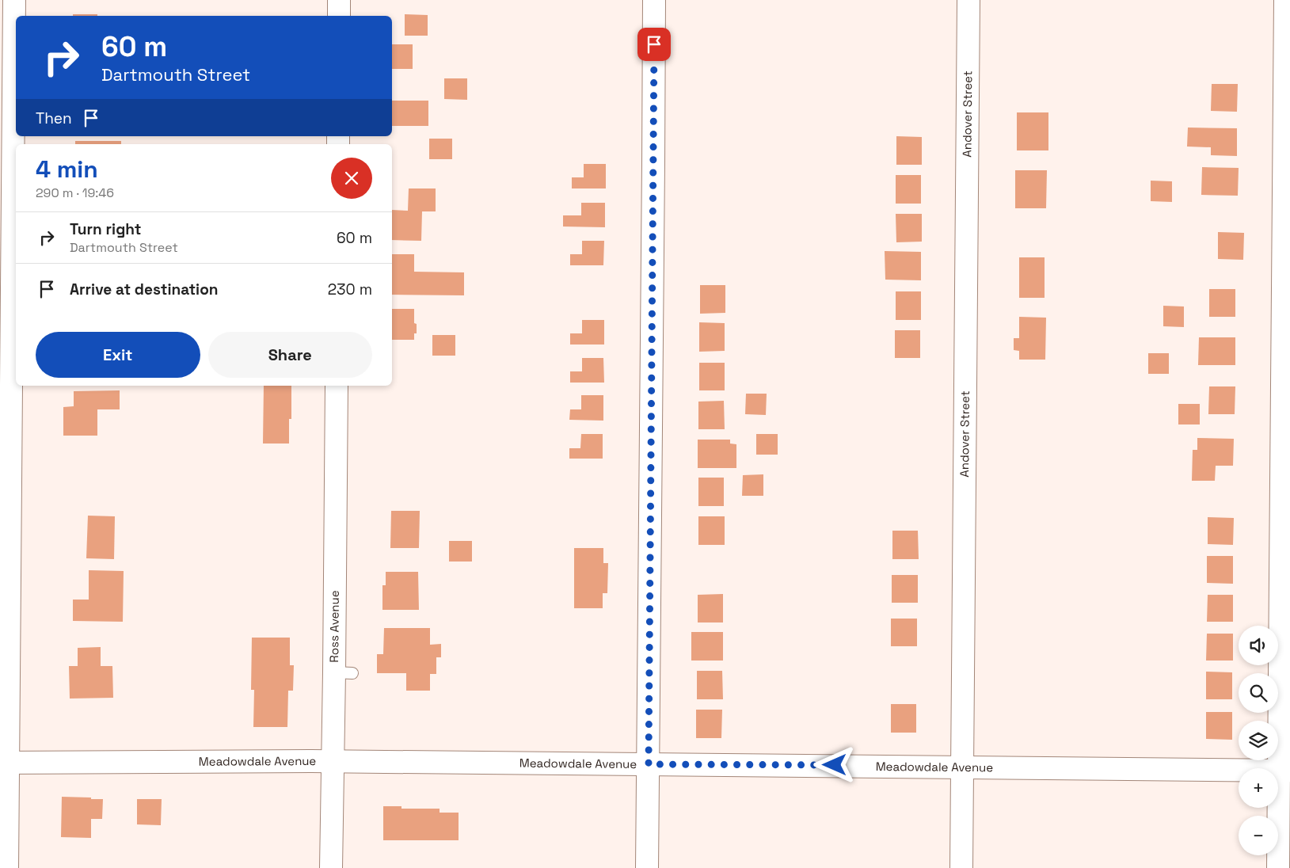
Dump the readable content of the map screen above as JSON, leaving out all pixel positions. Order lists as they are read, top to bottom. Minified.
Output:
{"streets":{"street":["Andover Street","Ross Avenue","Meadowdale Avenue"]},"crossings":[["Andover Street","Meadowdale Avenue"],["Ross Avenue","Meadowdale Avenue"]],"page":{"turn":["60 m","Dartmouth Street"],"then":"Then","heading":["4 min","290 m · 19:46"],"list":[{"name":"Turn right","note":"Dartmouth Street","value":"60 m"},{"name":"Arrive at destination","value":"230 m"}],"buttons":["Exit","Share"],"map_buttons":["+","−"]}}
